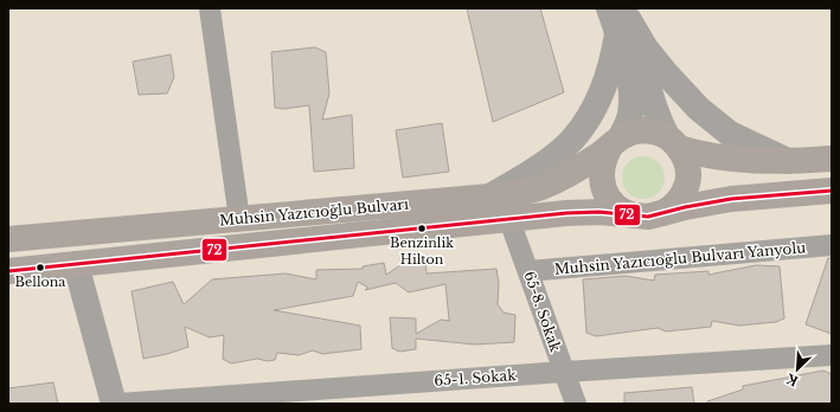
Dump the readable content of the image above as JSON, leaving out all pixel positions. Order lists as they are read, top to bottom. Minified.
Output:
{"streets":{"main road":["Muhsin Yazıcıoğlu Bulvarı"],"street":["Muhsin Yazıcıoğlu Bulvarı Yanyolu","65-8. Sokak","65-1. Sokak"]},"crossings":[["Muhsin Yazıcıoğlu Bulvarı","65-8. Sokak"],["Muhsin Yazıcıoğlu Bulvarı Yanyolu","65-8. Sokak"],["65-8. Sokak","65-1. Sokak"]],"places":["Benzinlik Hilton","Bellona"],"lines":["transit line 72"],"north":"bottom left"}
